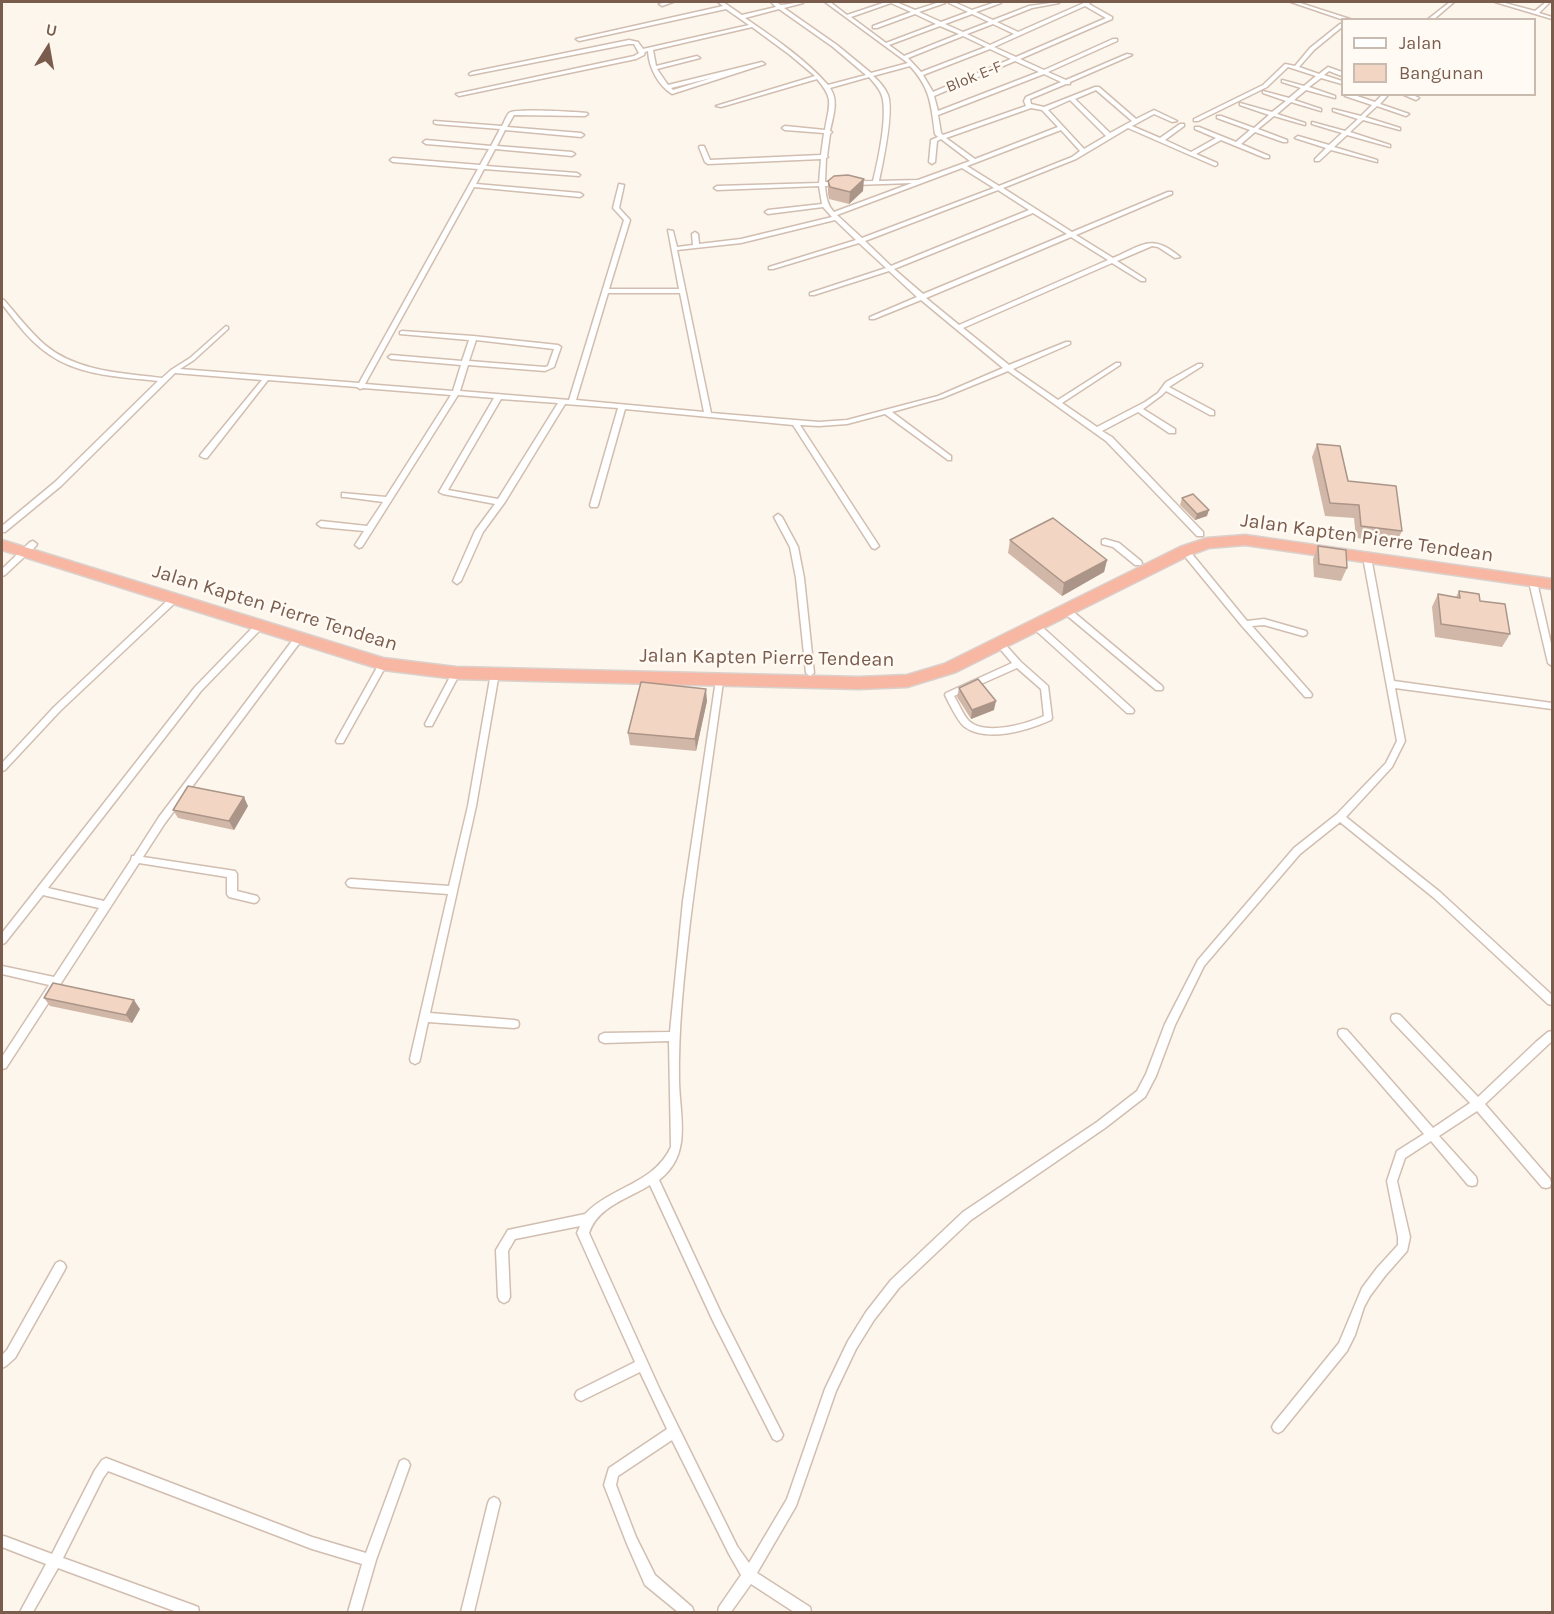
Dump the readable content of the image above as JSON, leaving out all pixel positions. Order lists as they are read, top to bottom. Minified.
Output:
{"streets":{"highway":["Jalan Kapten Pierre Tendean"],"street":["Blok E-F"]},"legend":["Jalan","Bangunan"],"north":"top"}
